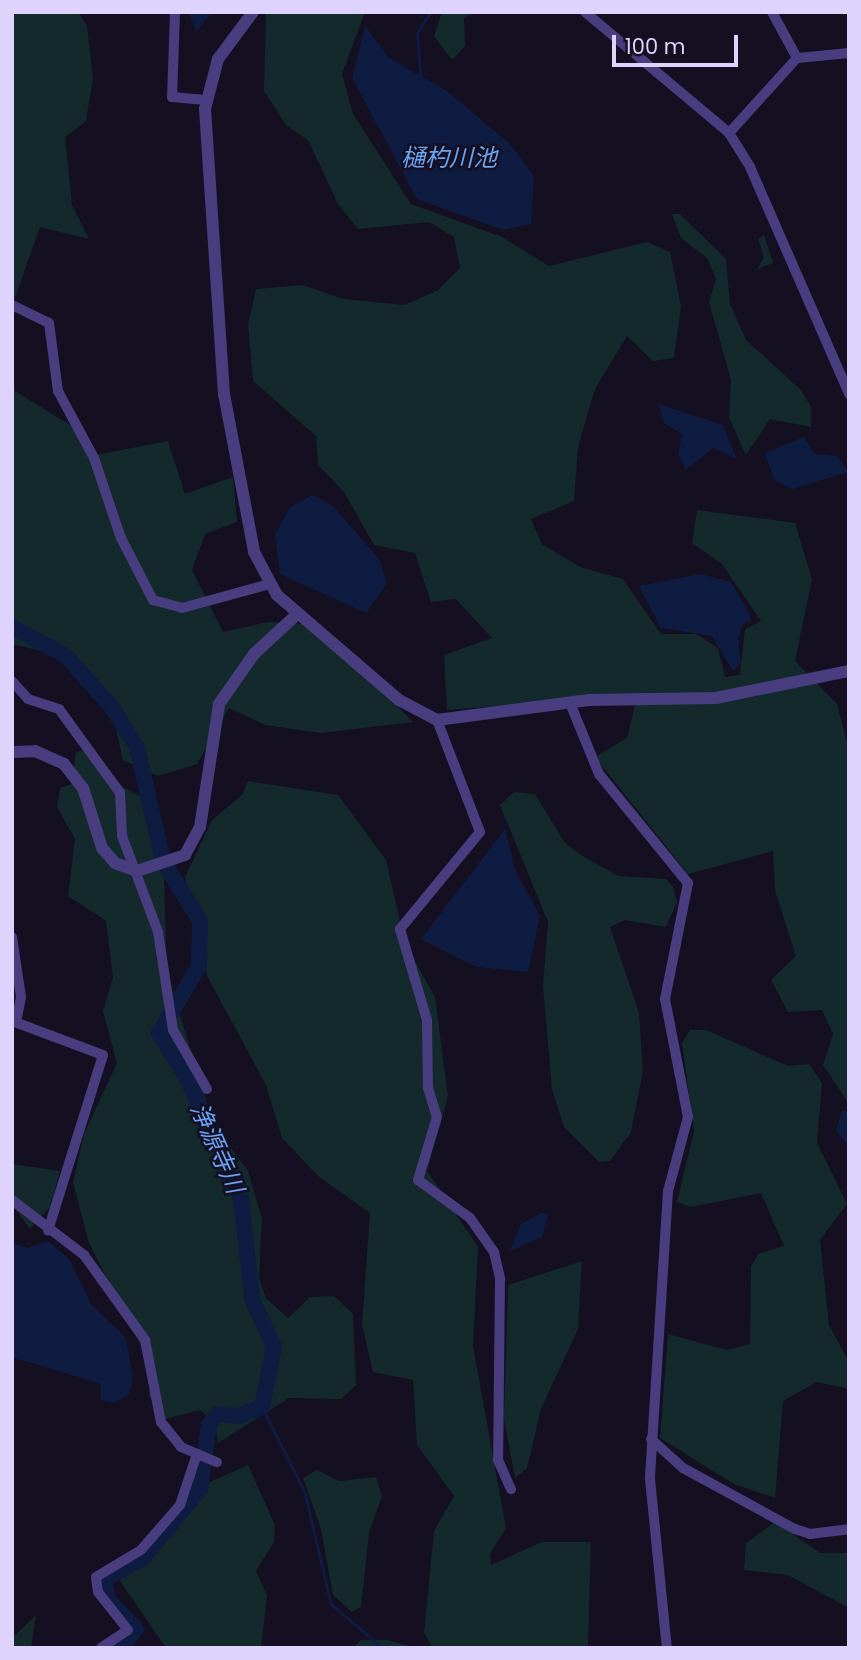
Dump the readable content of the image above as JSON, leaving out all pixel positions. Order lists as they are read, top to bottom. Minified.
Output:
{"water":["樋杓川池","浄源寺川"],"scale_bar":"100 m"}
